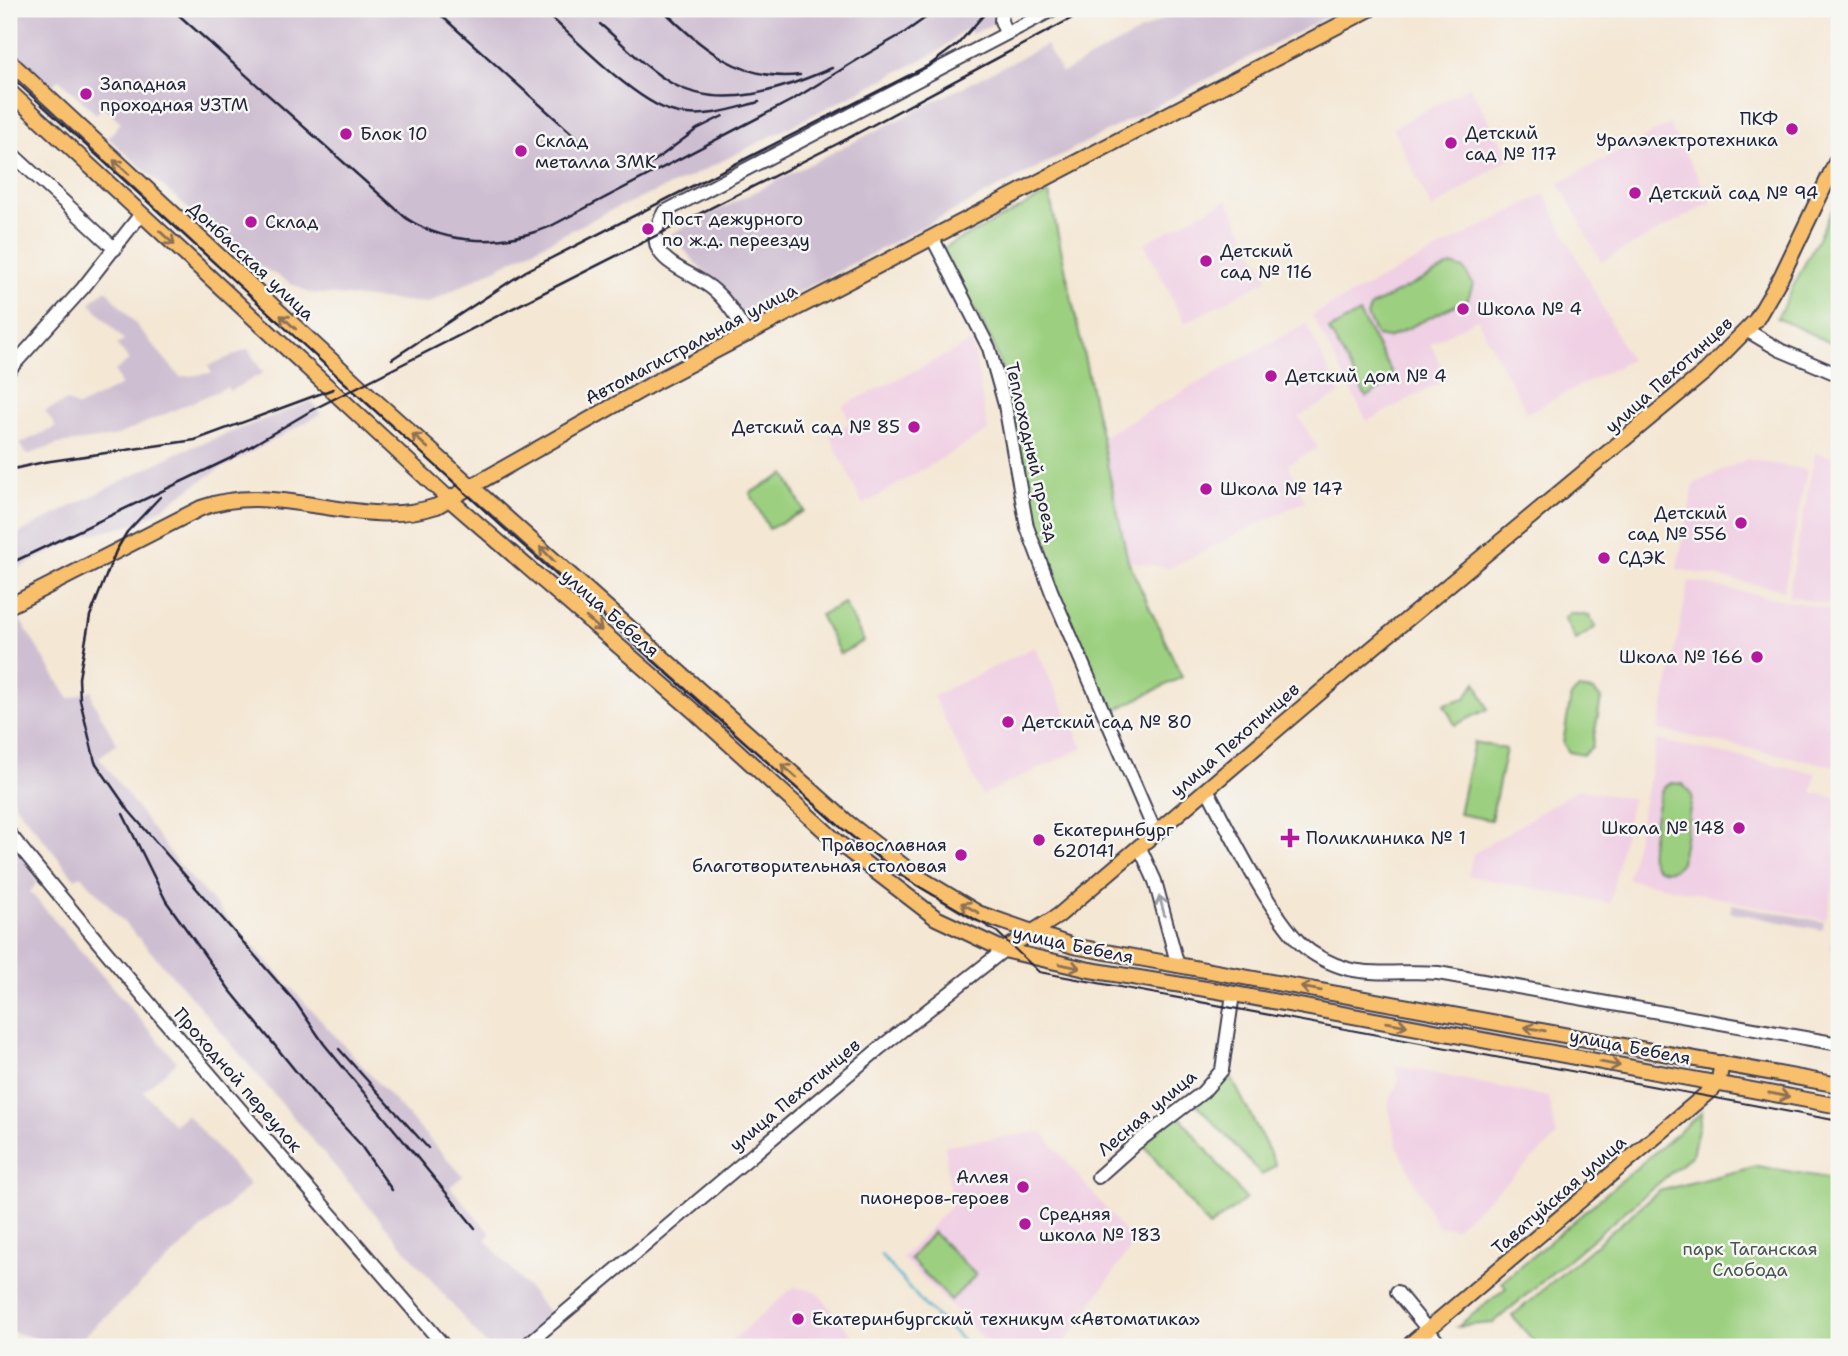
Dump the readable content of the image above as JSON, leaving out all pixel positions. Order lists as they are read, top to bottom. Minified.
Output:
{"streets":{"main road":["Донбасская улица","Автомагистральная улица","улица Пехотинцев","улица Бебеля","Таватуйская улица"],"street":["Теплоходный проезд","Проходной переулок","Лесная улица"]},"crossings":[["Донбасская улица","Автомагистральная улица"],["Донбасская улица","улица Бебеля"],["Автомагистральная улица","Теплоходный проезд"],["Автомагистральная улица","улица Бебеля"],["улица Пехотинцев","Теплоходный проезд"],["улица Пехотинцев","улица Бебеля"],["улица Бебеля","Лесная улица"],["улица Бебеля","Таватуйская улица"]],"parks":["парк Таганская Слобода"],"places":{"other":["Западная проходная УЗТМ","ПКФ Уралэлектротехника","Блок 10","Детский сад № 117","Склад металла ЗМК","Детский сад № 94","Склад","Пост дежурного по ж.д. переезду","Детский сад № 116","Школа № 4","Детский дом № 4","Детский сад № 85","Школа № 147","Детский сад № 556","СДЭК","Школа № 166","Детский сад № 80","Школа № 148","Екатеринбург 620141","Православная благотворительная столовая","Аллея пионеров-героев","Средняя школа № 183","Екатеринбургский техникум «Автоматика»"],"health":["Поликлиника № 1"]}}
